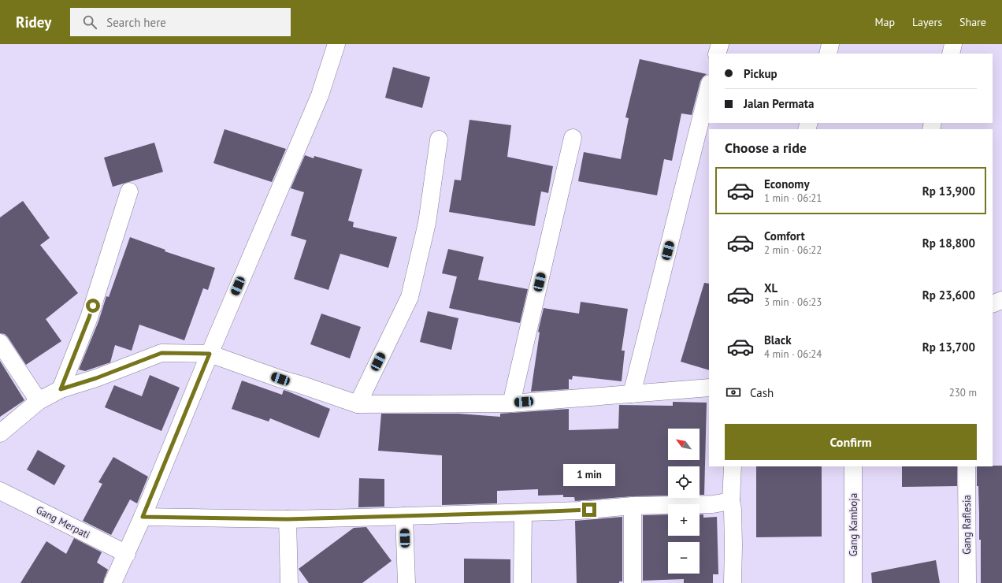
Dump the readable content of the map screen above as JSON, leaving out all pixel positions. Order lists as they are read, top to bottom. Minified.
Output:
{"streets":{"street":["Gang Merpati","Gang Kamboja","Gang Raflesia"]},"north":"top left","page":{"header":"Ridey","search":"Search here","nav":["Map","Layers","Share"],"banner":["Pickup","Jalan Permata"],"heading":"Choose a ride","list":[{"name":"Economy","note":"1 min · 06:21","value":"Rp 13,900"},{"name":"Comfort","note":"2 min · 06:22","value":"Rp 18,800"},{"name":"XL","note":"3 min · 06:23","value":"Rp 23,600"},{"name":"Black","note":"4 min · 06:24","value":"Rp 13,700"}],"pay":["Cash","230 m"],"buttons":"Confirm","map_buttons":["+","−"],"bubble":"1 min"}}
